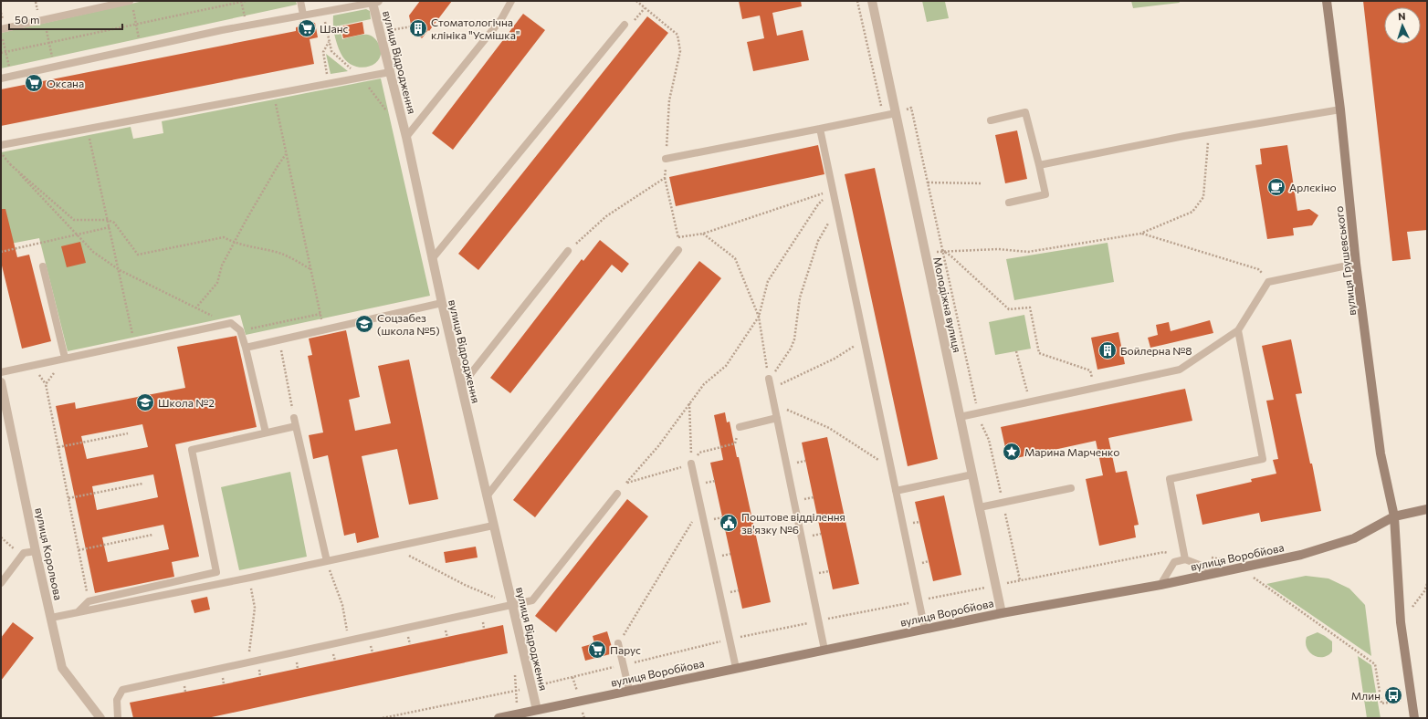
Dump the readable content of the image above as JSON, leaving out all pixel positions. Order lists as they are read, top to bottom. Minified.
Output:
{"streets":{"main road":["вулиця Грушевського","вулиця Воробйова"],"street":["вулиця Відродження","Молодіжна вулиця","вулиця Корольова"]},"crossings":[["вулиця Відродження","вулиця Воробйова"],["вулиця Грушевського","вулиця Воробйова"],["Молодіжна вулиця","вулиця Воробйова"]],"places":{"supermarket":["Шанс","Оксана","Парус"],"building":["Стоматологічна клініка \"Усмішка\"","Бойлерна №8"],"cafe":["Арлєкіно"],"school or university":["Соцзабез (школа №5)","Школа №2"],"place":["Марина Марченко"],"public building":["Поштове відділення зв'язку №6"],"bus stop":["Млин"]},"scale_bar":"50 m","north":"top"}
